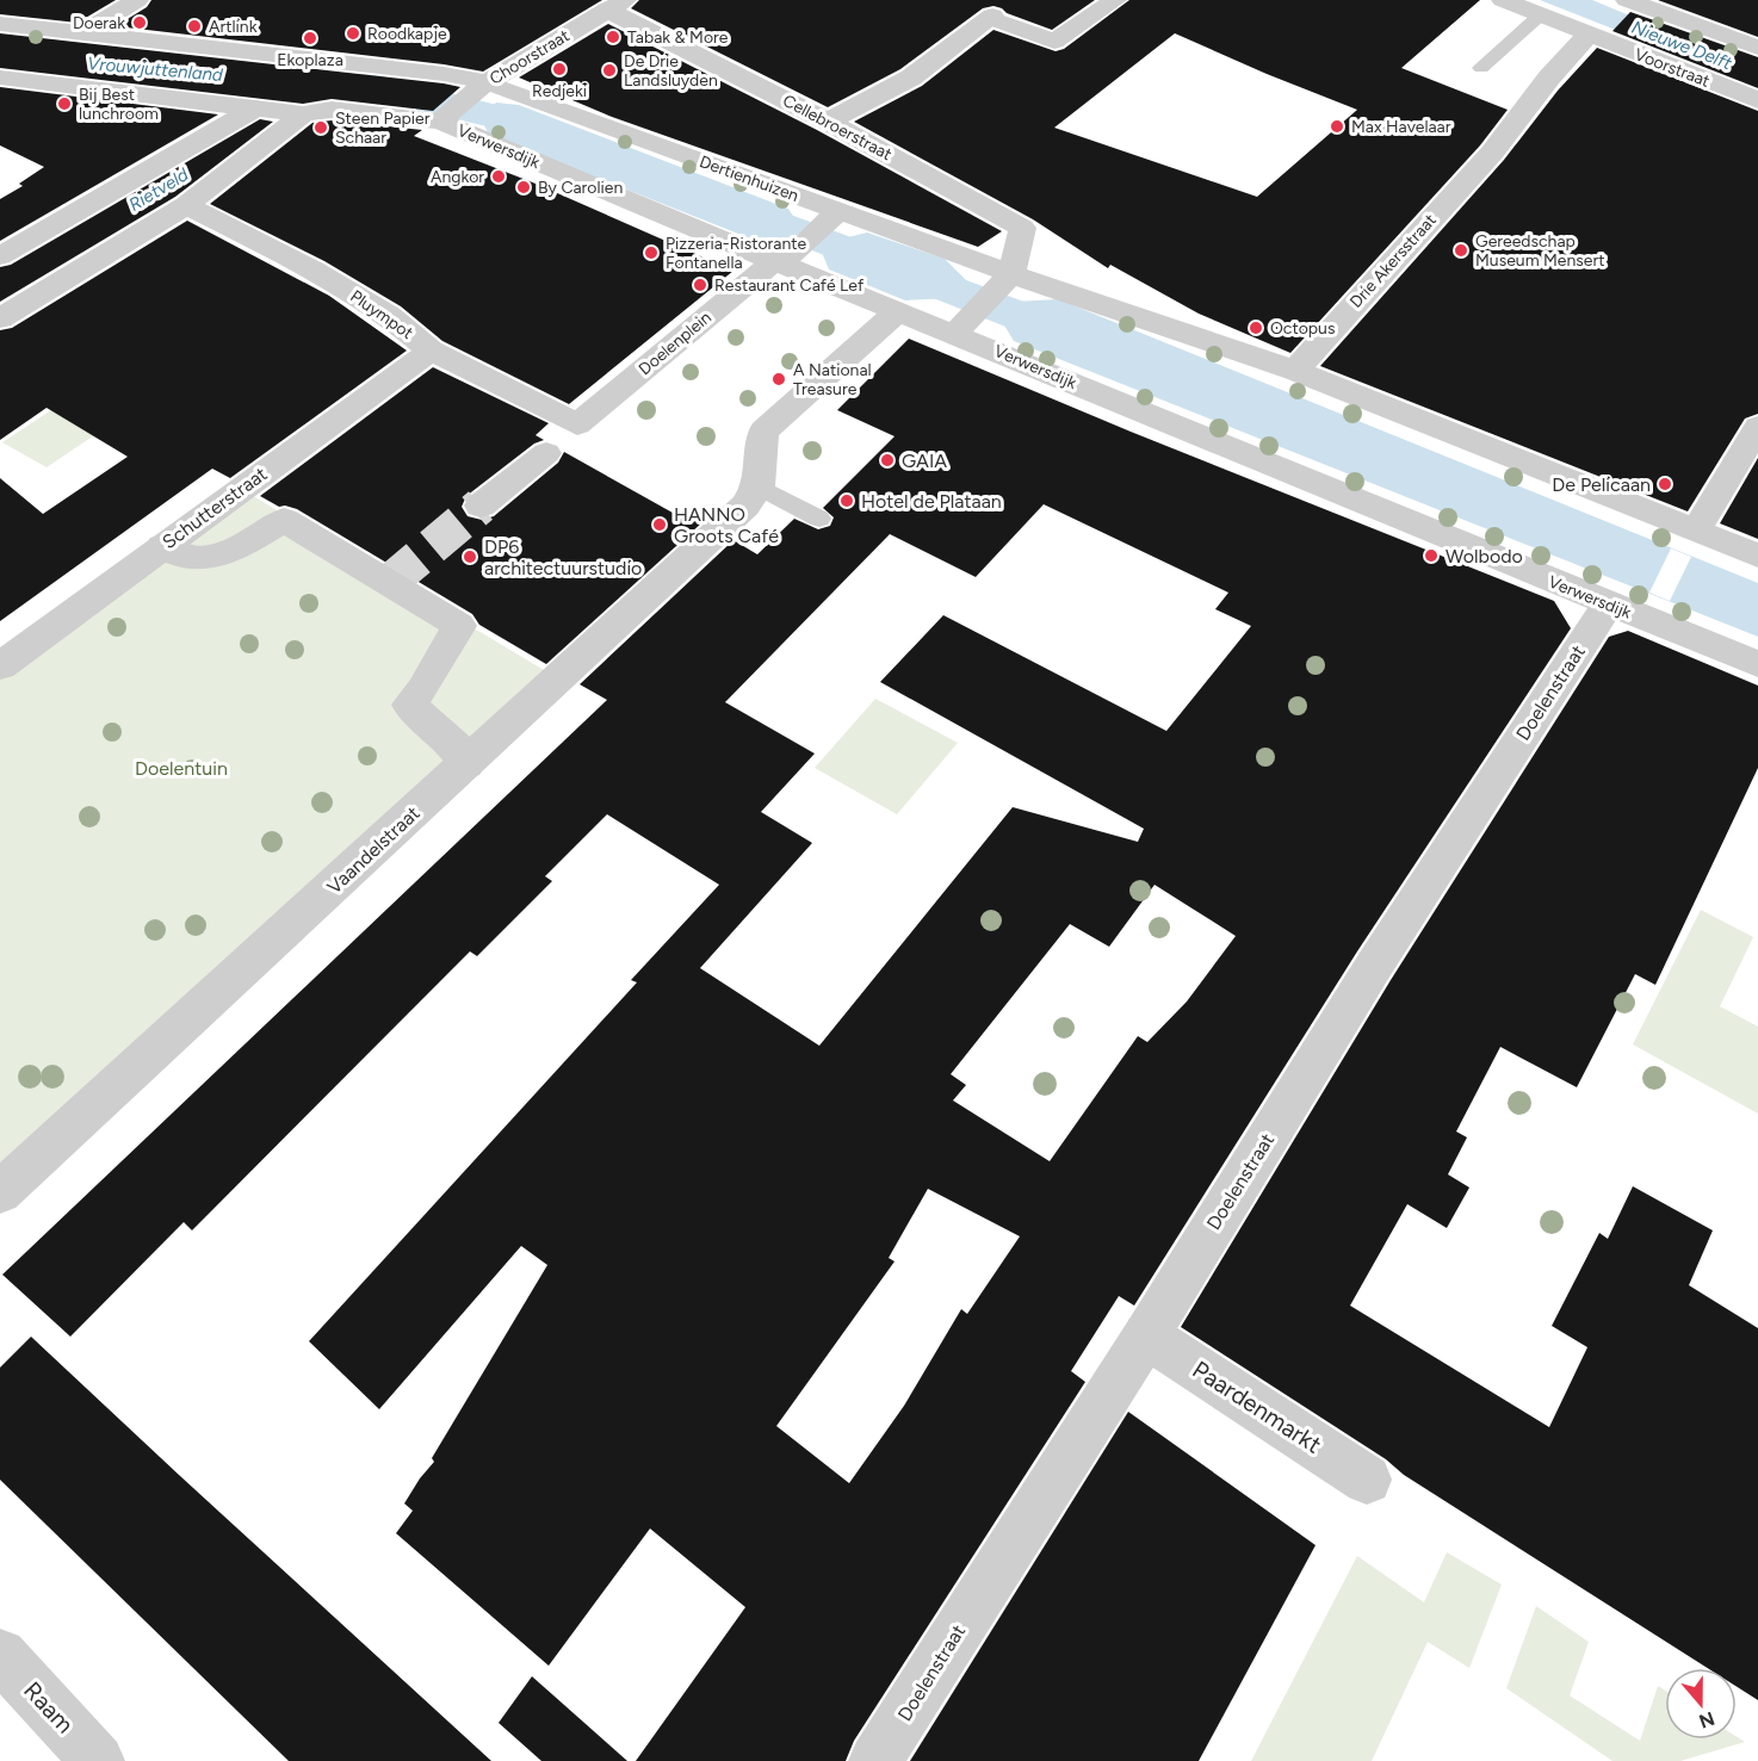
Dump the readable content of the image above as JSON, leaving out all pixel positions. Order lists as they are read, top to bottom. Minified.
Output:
{"streets":{"street":["Choorstraat","Voorstraat","Cellebroerstraat","Verwersdijk","Dertienhuizen","Drie Akersstraat","Pluympot","Doelenplein","Schutterstraat","Doelenstraat","Vaandelstraat","Paardenmarkt","Raam"]},"crossings":[["Choorstraat","Cellebroerstraat"],["Choorstraat","Verwersdijk"],["Choorstraat","Dertienhuizen"],["Voorstraat","Drie Akersstraat"],["Cellebroerstraat","Dertienhuizen"],["Verwersdijk","Doelenplein"],["Verwersdijk","Doelenstraat"],["Dertienhuizen","Doelenplein"],["Pluympot","Doelenplein"],["Pluympot","Schutterstraat"],["Doelenstraat","Paardenmarkt"]],"water":["Nieuwe Delft","Vrouwjuttenland","Rietveld"],"parks":["Doelentuin"],"places":["Doerak","Artlink","Roodkapje","Tabak & More","Ekoplaza","Redjeki","De Drie Landsluyden","Bij Best lunchroom","Max Havelaar","Steen Papier Schaar","Angkor","By Carolien","Gereedschap Museum Mensert","Pizzeria-Ristorante Fontanella","Restaurant Café Lef","Octopus","A National Treasure","GAIA","De Pelicaan","Hotel de Plataan","HANNO Groots Café","Wolbodo","DP6 architectuurstudio"],"north":"bottom"}
